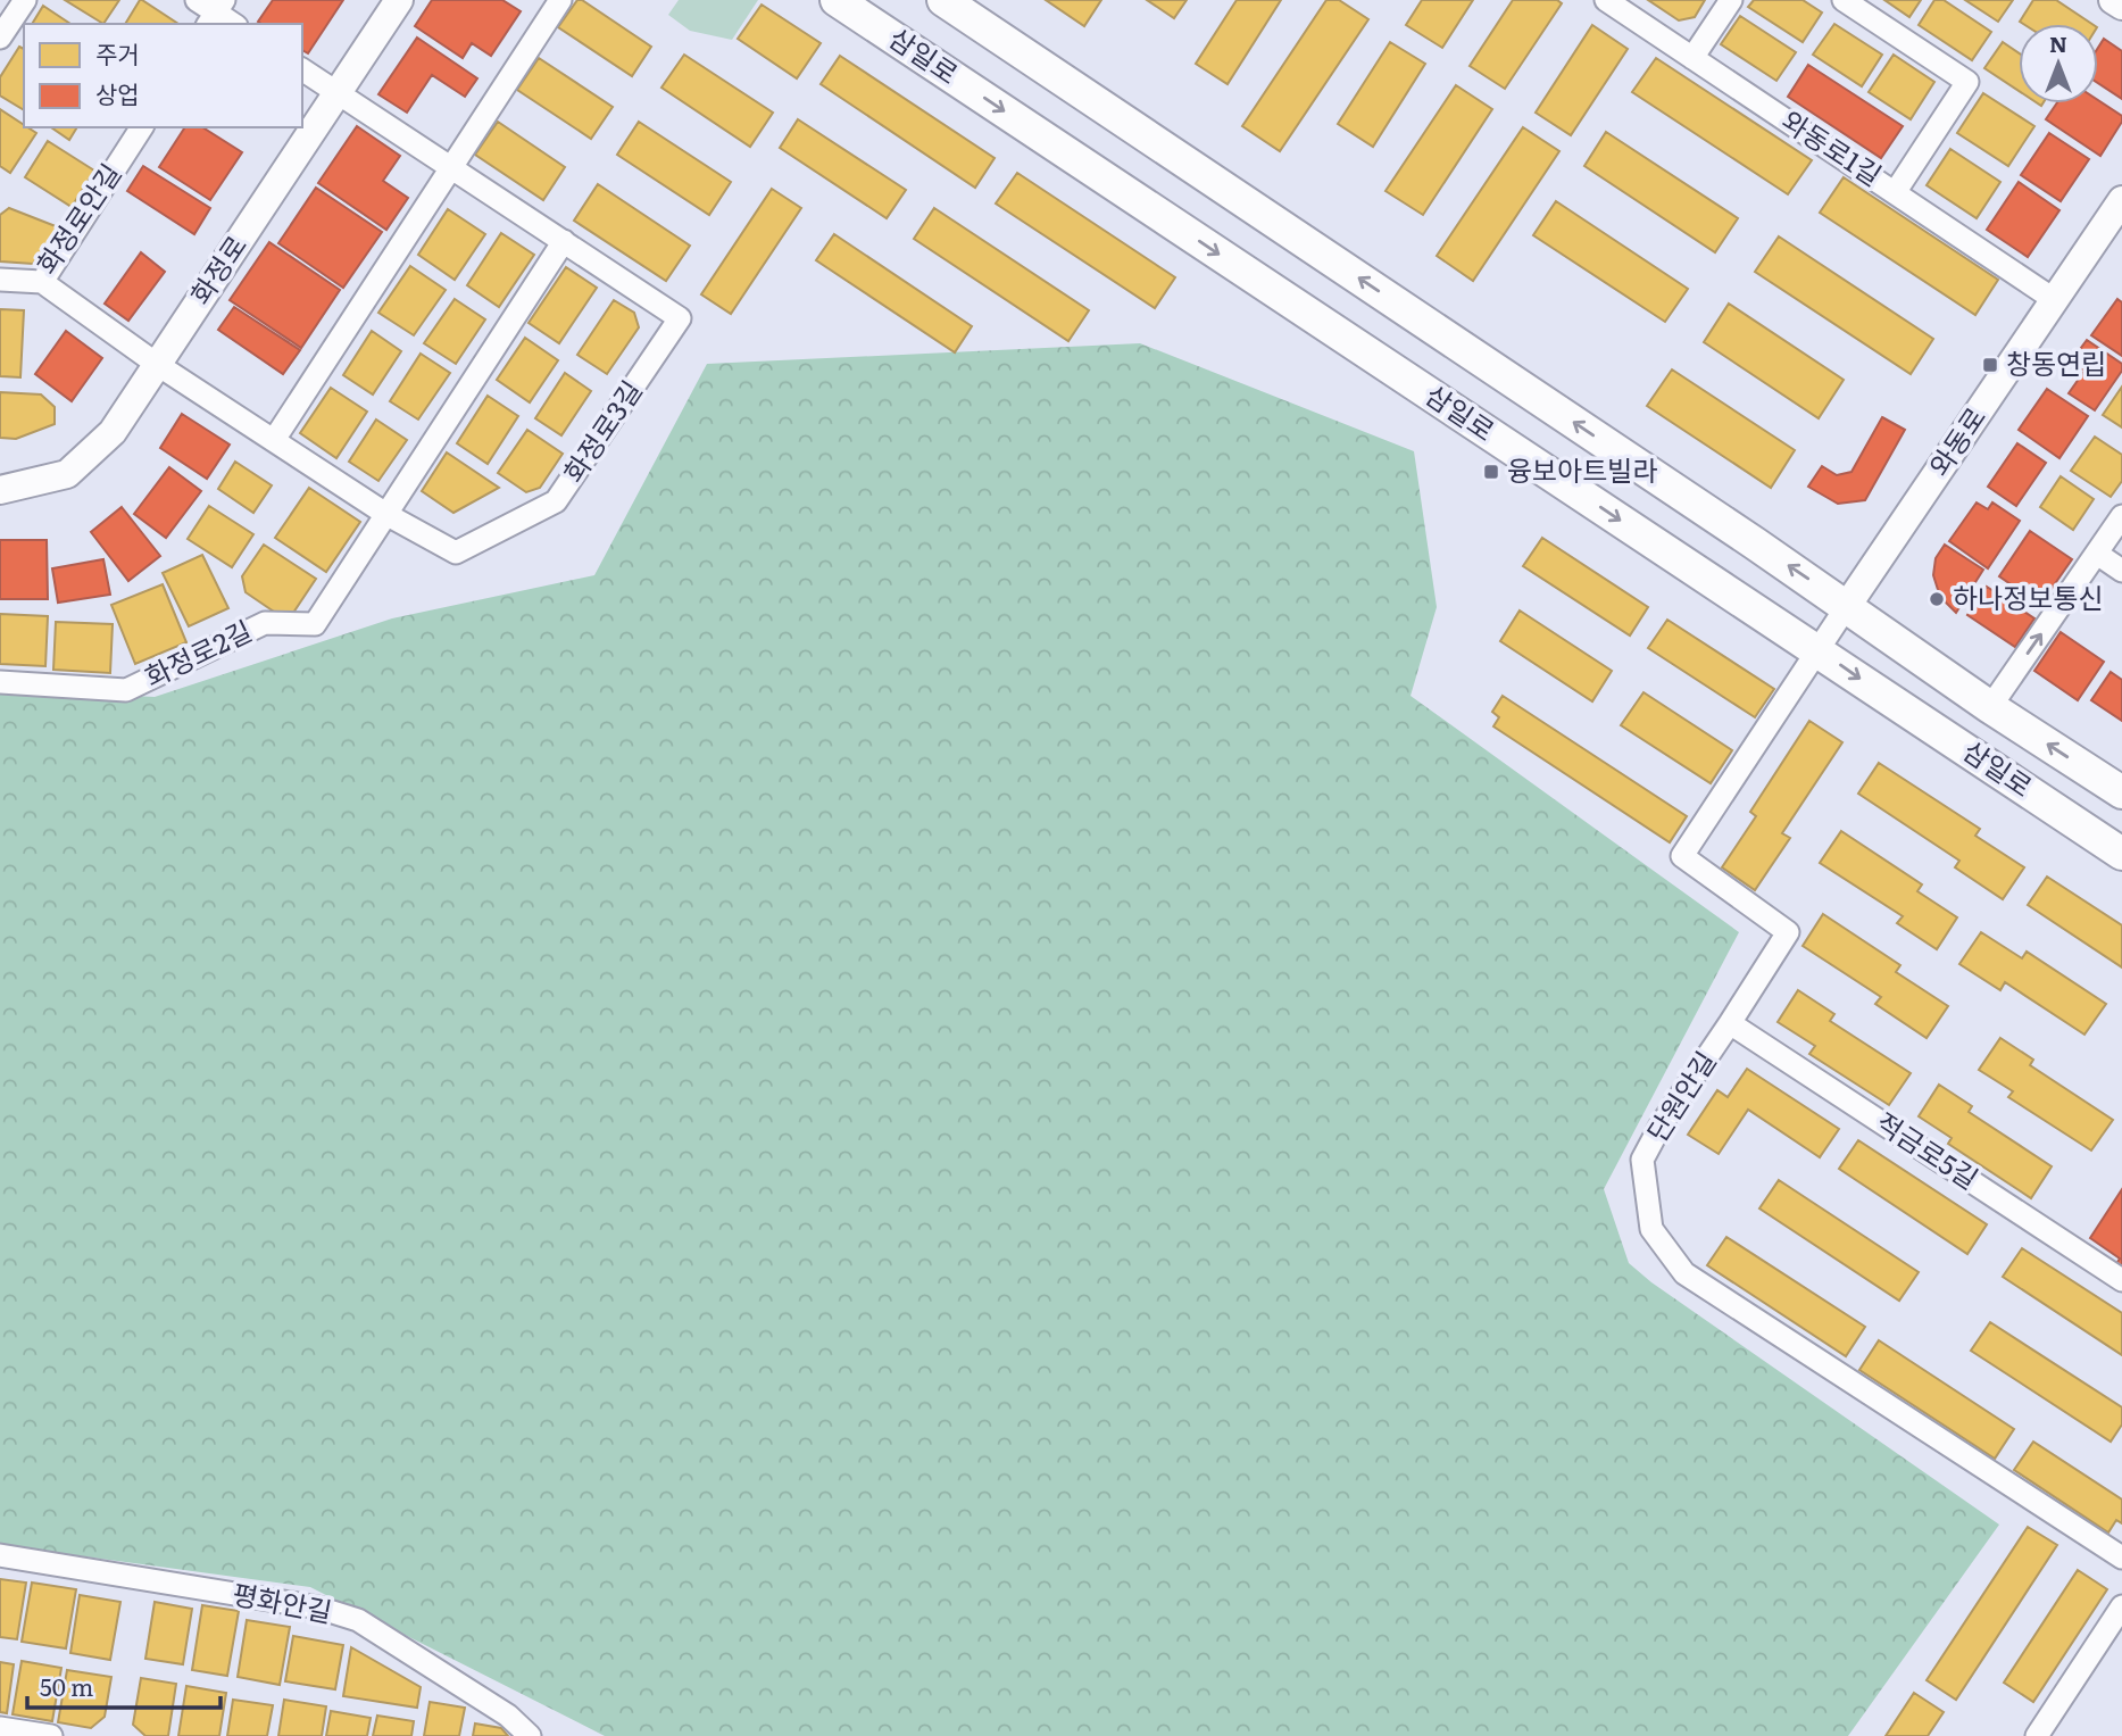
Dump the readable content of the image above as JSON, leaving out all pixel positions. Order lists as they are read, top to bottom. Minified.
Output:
{"streets":{"main road":["삼일로"],"street":["와동로1길","화정로안길","화정로","화정로3길","와동로","화정로2길","단원안길","적금로5길","평화안길"]},"crossings":[["삼일로","와동로"],["삼일로","단원안길"],["와동로1길","와동로"],["화정로안길","화정로3길"],["화정로","화정로3길"],["화정로3길","화정로2길"],["와동로","단원안길"],["단원안길","적금로5길"]],"places":{"transit":["창동연립","융보아트빌라"],"other":["하나정보통신"]},"legend":["주거","상업"],"scale_bar":"50 m","north":"top"}
